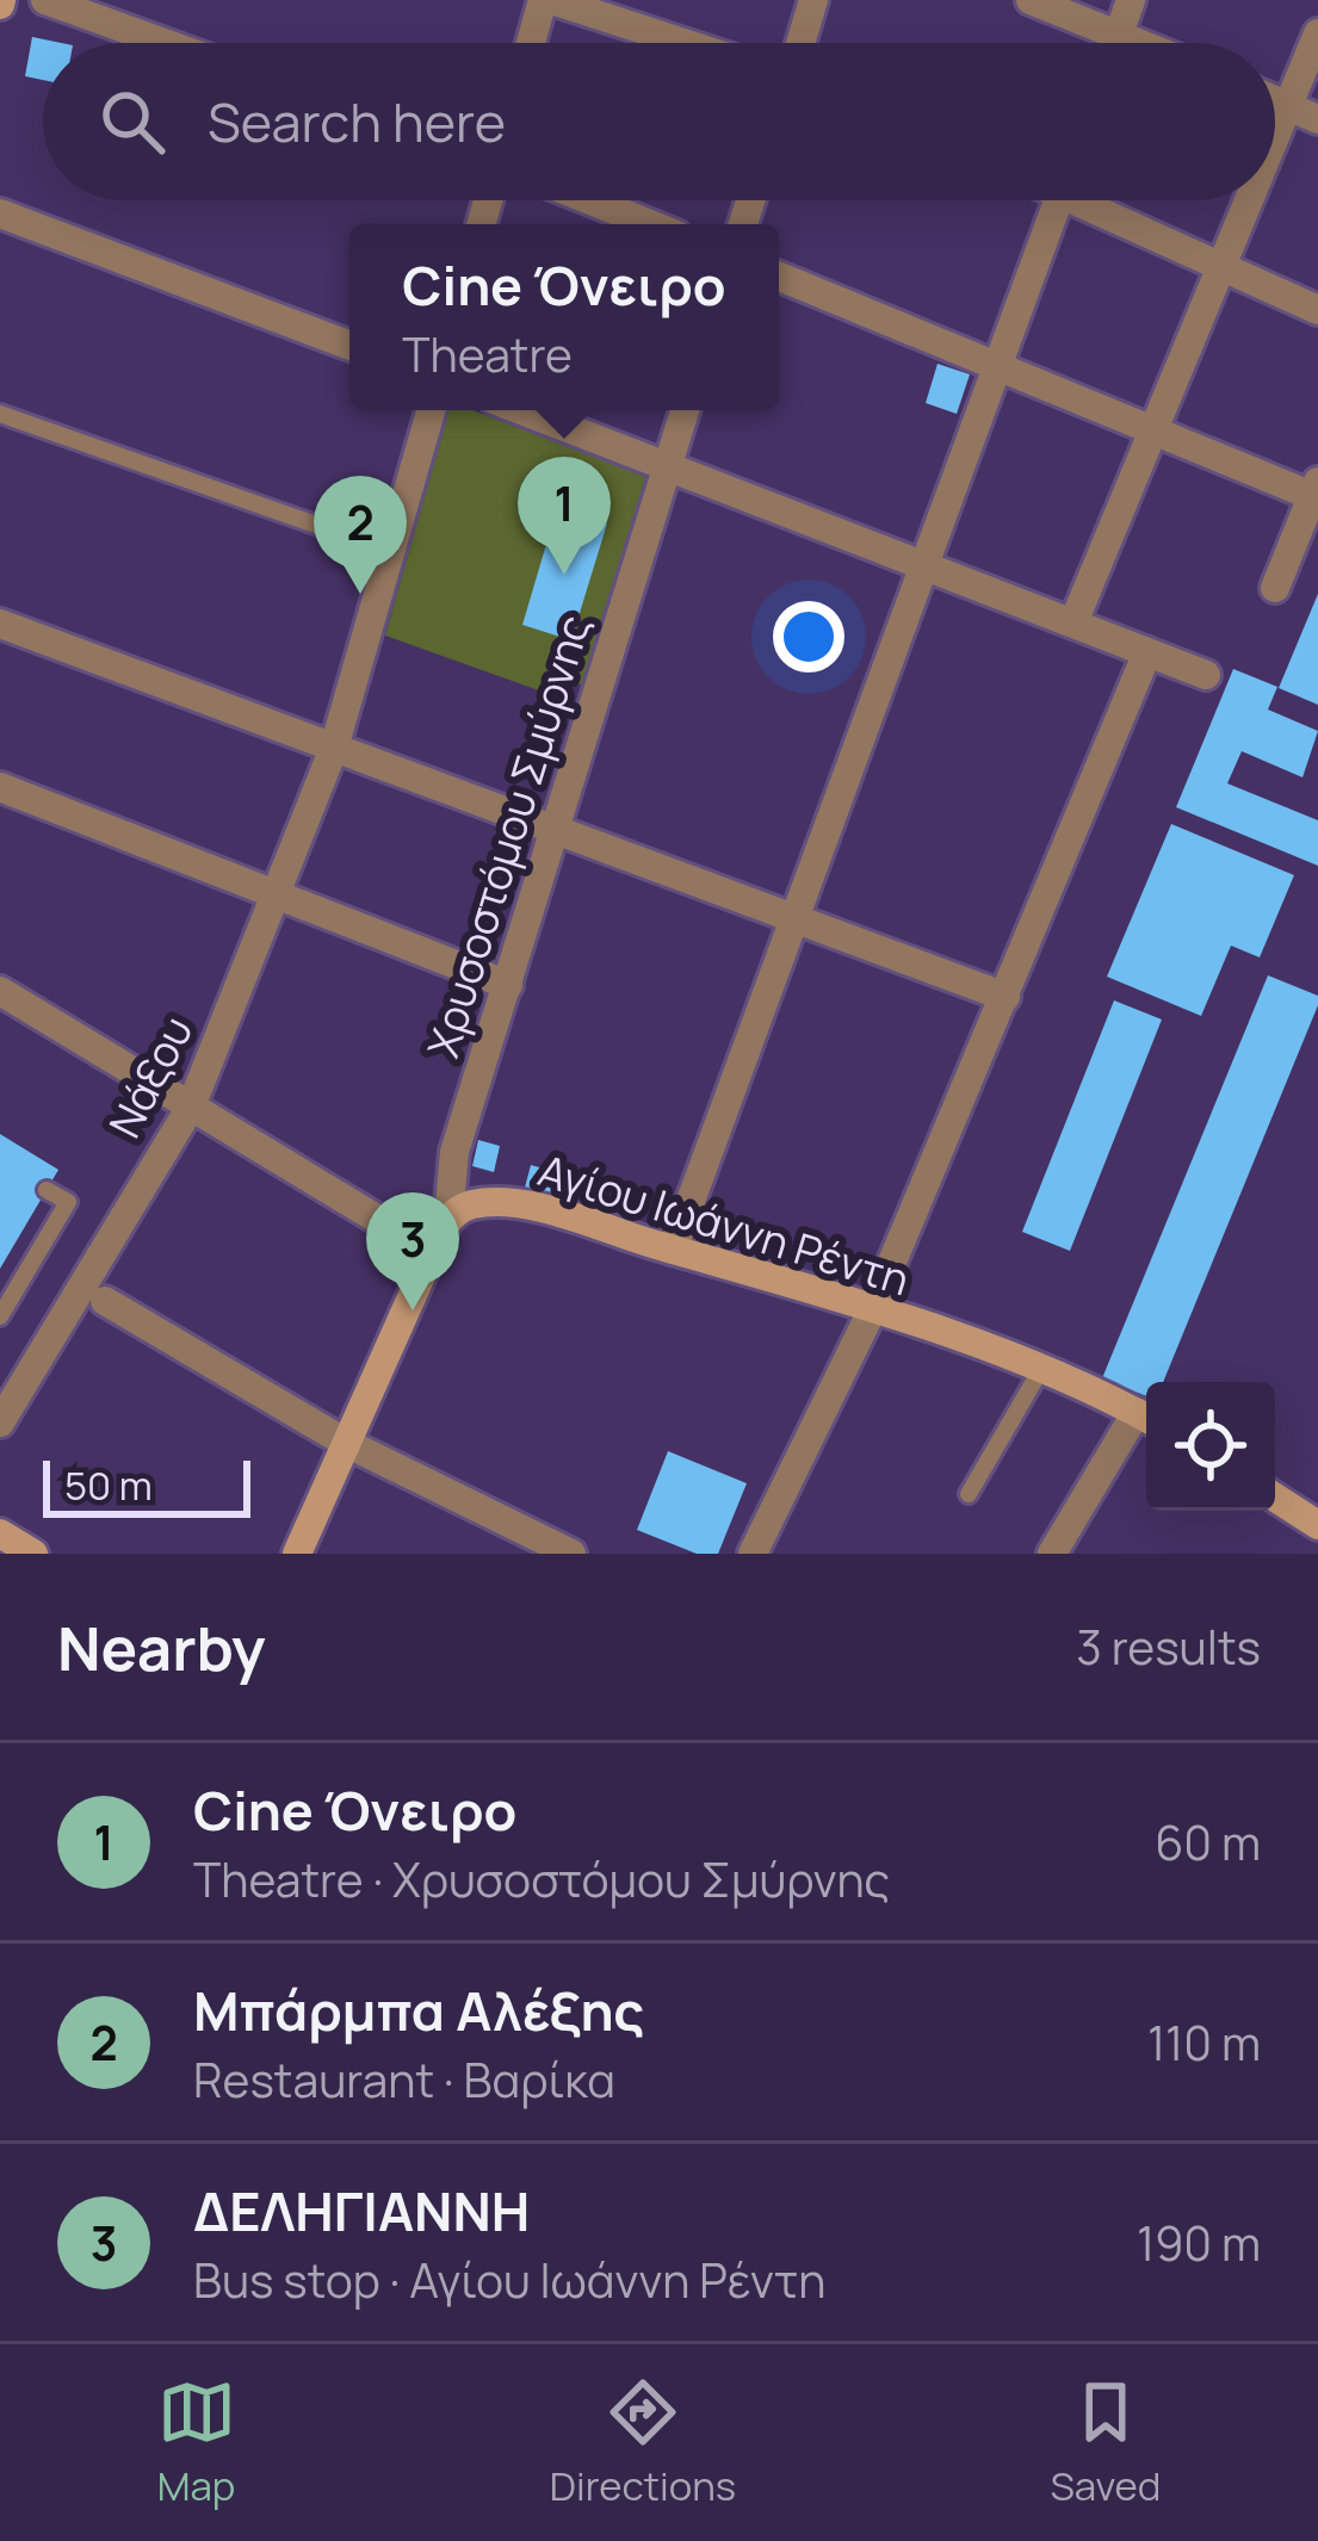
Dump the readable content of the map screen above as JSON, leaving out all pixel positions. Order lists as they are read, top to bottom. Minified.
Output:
{"streets":{"street":["Χρυσοστόμου Σμύρνης","Νάξου","Αγίου Ιωάννη Ρέντη"]},"crossings":[["Χρυσοστόμου Σμύρνης","Αγίου Ιωάννη Ρέντη"]],"scale_bar":"50 m","page":{"search":"Search here","popup":["Cine Όνειρο","Theatre"],"pins":["1","2","3"],"scale":"50 m","heading":["Nearby","3 results"],"list":[{"mark":"1","name":"Cine Όνειρο","note":"Theatre · Χρυσοστόμου Σμύρνης","value":"60 m"},{"mark":"2","name":"Μπάρμπα Αλέξης","note":"Restaurant · Βαρίκα","value":"110 m"},{"mark":"3","name":"ΔΕΛΗΓΙΑΝΝΗ","note":"Bus stop · Αγίου Ιωάννη Ρέντη","value":"190 m"}],"nav":["Map","Directions","Saved"]}}
